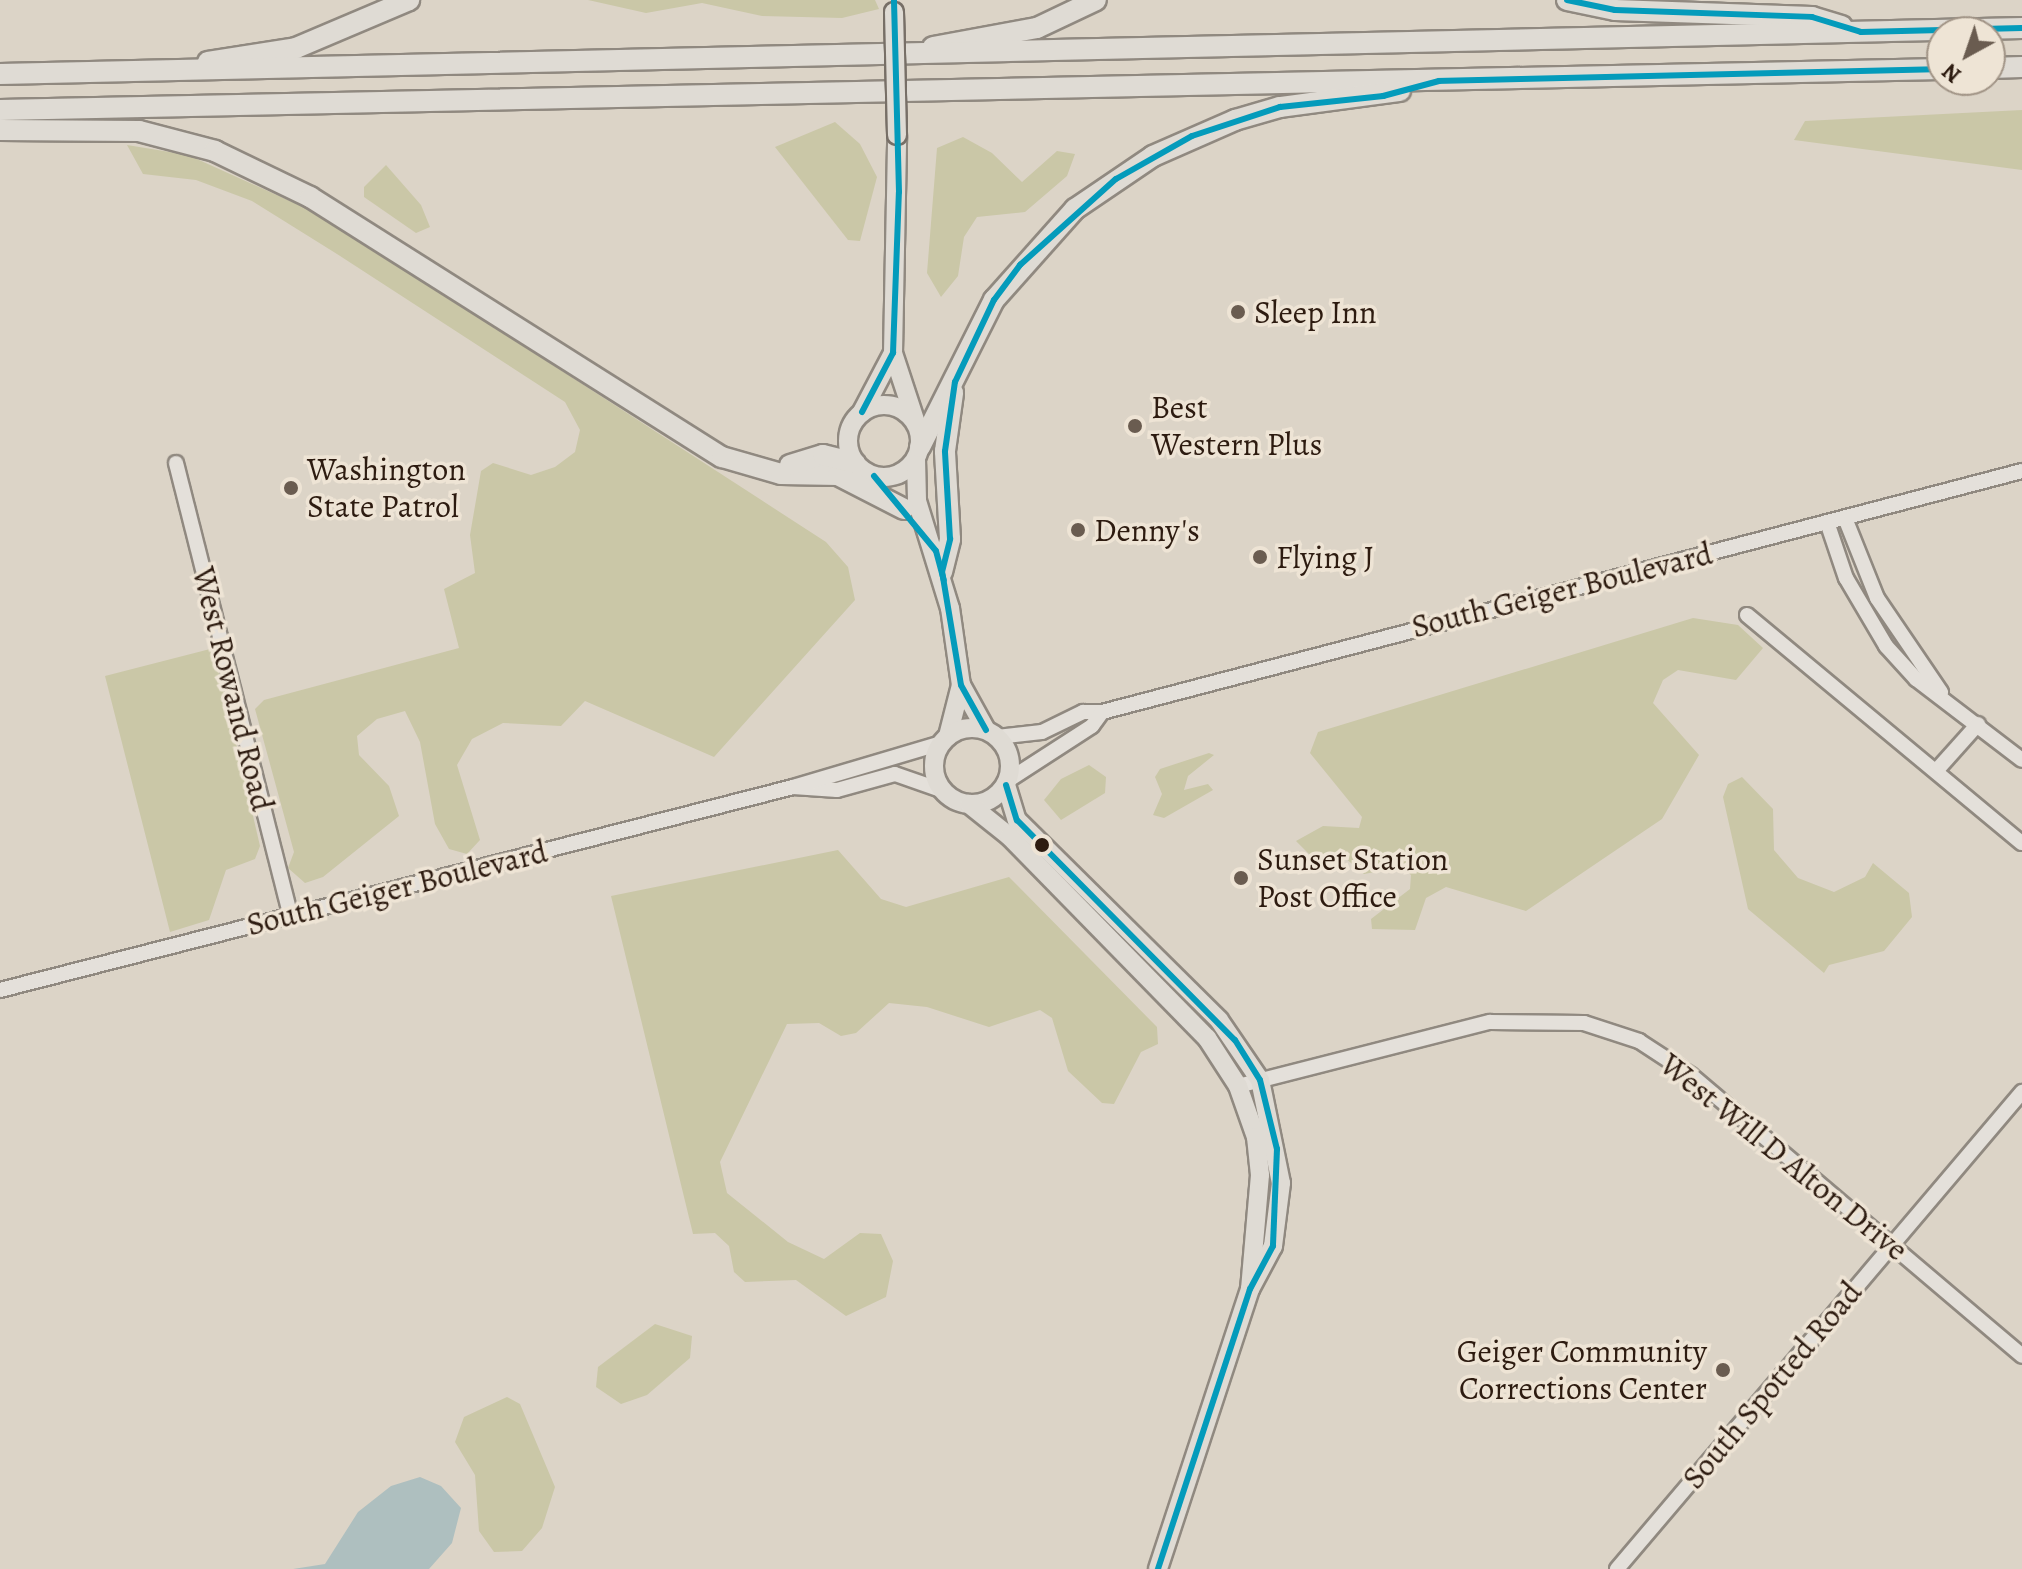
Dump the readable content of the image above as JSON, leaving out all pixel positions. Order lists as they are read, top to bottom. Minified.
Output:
{"streets":{"street":["South Geiger Boulevard","West Rowand Road","West Will D Alton Drive","South Spotted Road"]},"crossings":[["South Geiger Boulevard","West Rowand Road"],["West Will D Alton Drive","South Spotted Road"]],"places":["Sleep Inn","Best Western Plus","Washington State Patrol","Denny's","Flying J","Sunset Station Post Office","Geiger Community Corrections Center"],"north":"bottom left"}
